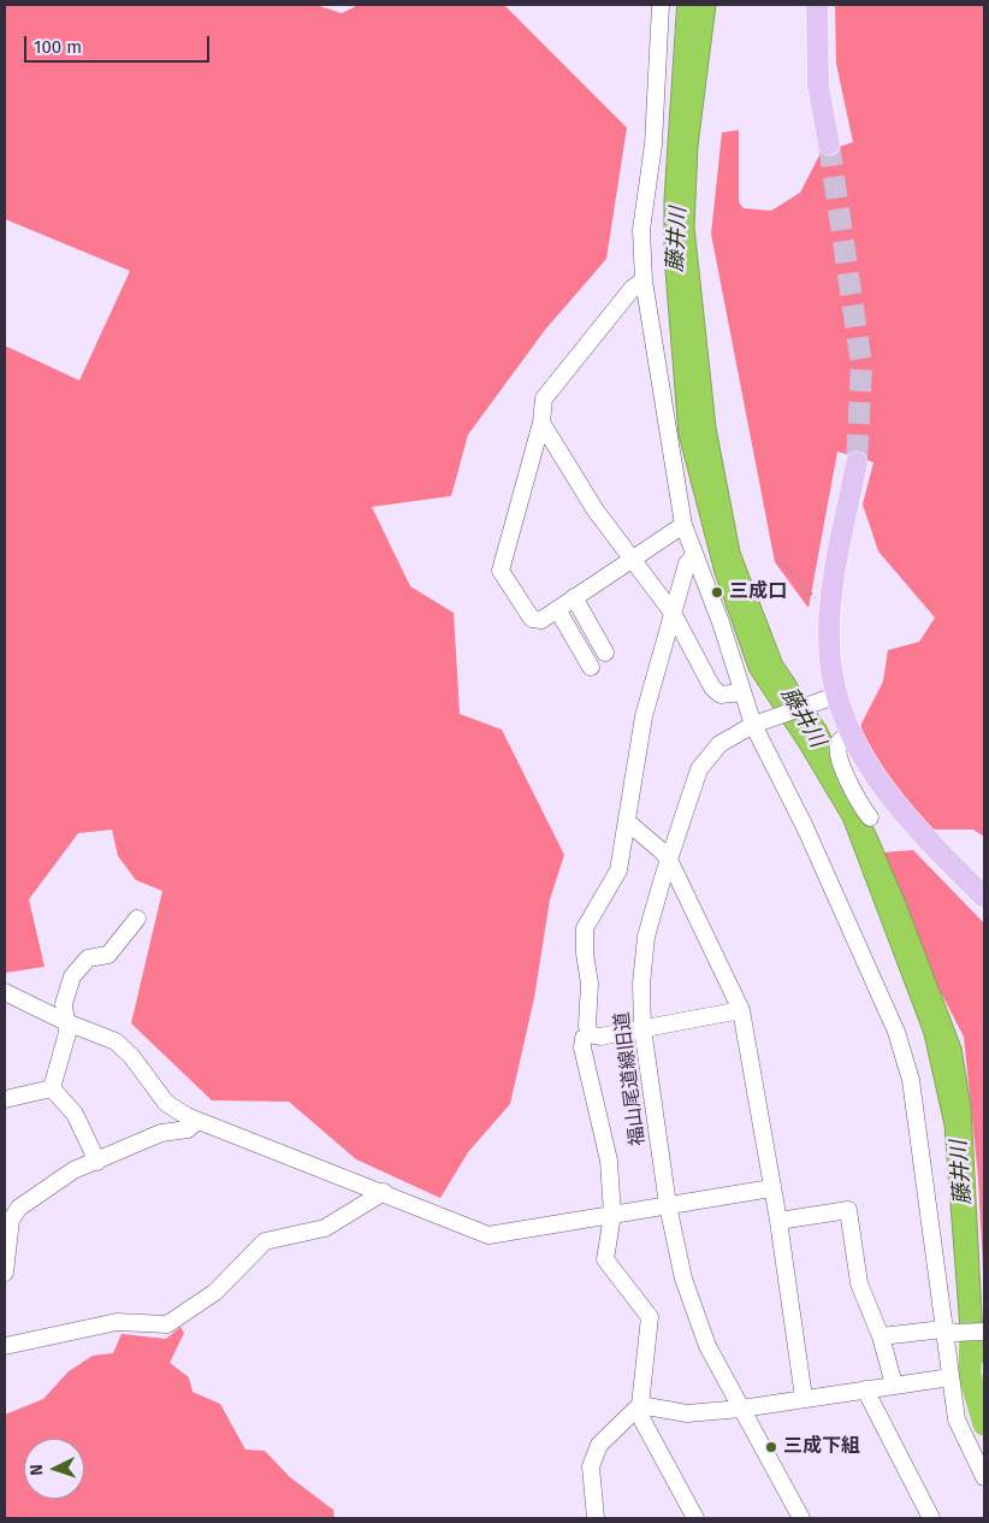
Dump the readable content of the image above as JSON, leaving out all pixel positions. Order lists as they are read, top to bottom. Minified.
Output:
{"streets":{"street":["福山尾道線旧道"]},"water":["藤井川"],"places":["三成口","三成下組"],"scale_bar":"100 m","north":"left"}
